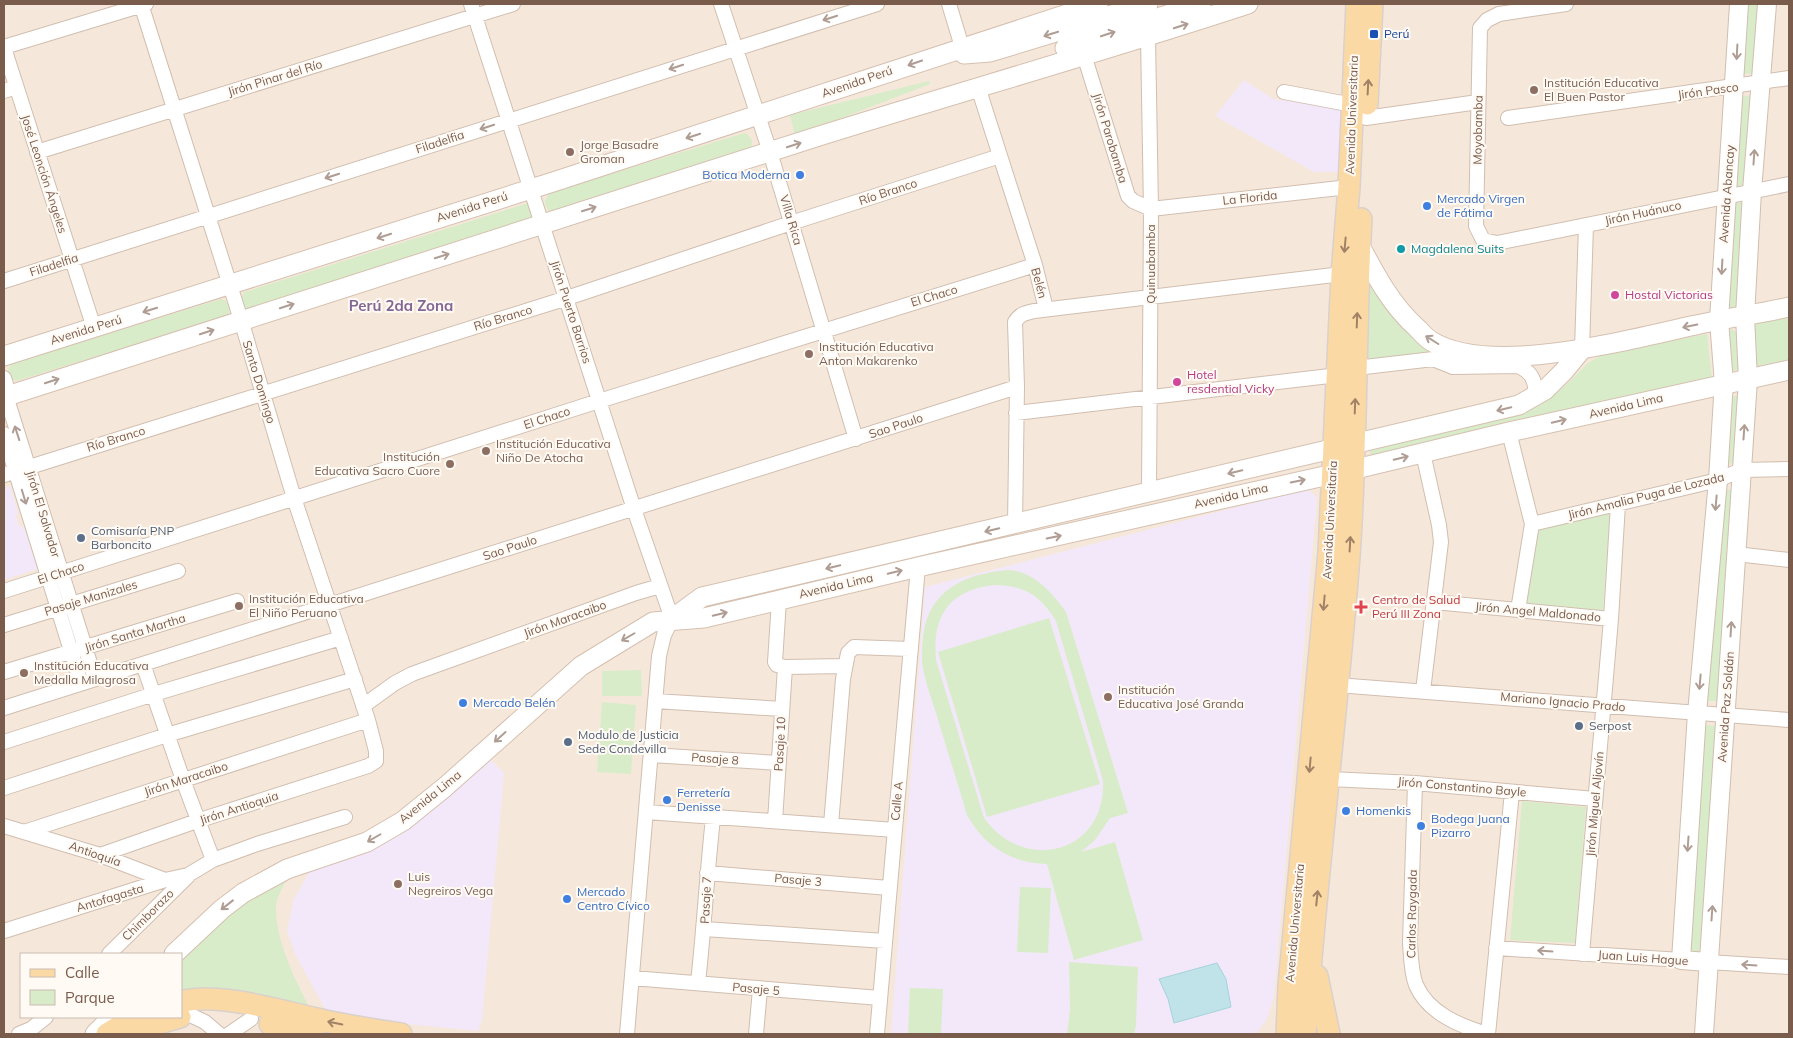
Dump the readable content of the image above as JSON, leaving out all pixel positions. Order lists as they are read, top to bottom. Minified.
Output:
{"streets":{"main road":["Avenida Perú","Avenida Universitaria","Avenida Lima"],"street":["Jirón Pinar del Río","Jirón Pasco","Moyobamba","Jirón Parobamba","Filadelfia","José Leonción Ángeles","Río Branco","Avenida Abancay","La Florida","Jirón Huánuco","Villa Rica","Quinuabamba","Belén","El Chaco","Jirón Puerto Barrios","Santo Domingo","Sao Paulo","Jirón Amalia Puga de Lozada","Jirón El Salvador","Pasaje Manizales","Jirón Angel Maldonado","Jirón Maracaibo","Jirón Santa Martha","Mariano Ignacio Prado","Avenida Paz Soldán","Pasaje 10","Pasaje 8","Jirón Constantino Bayle","Calle A","Jirón Miguel Aljovín","Jirón Antioquia","Antioquía","Pasaje 3","Antofagasta","Pasaje 7","Carlos Raygada","Chimborazo","Juan Luis Hague","Pasaje 5"]},"crossings":[["Jirón Pinar del Río","José Leonción Ángeles"],["Jirón Pinar del Río","Jirón Puerto Barrios"],["Jirón Pinar del Río","Santo Domingo"],["Avenida Perú","José Leonción Ángeles"],["Avenida Perú","Villa Rica"],["Avenida Perú","Jirón Puerto Barrios"],["Avenida Perú","Santo Domingo"],["Jirón Pasco","Avenida Abancay"],["Avenida Universitaria","La Florida"],["Avenida Universitaria","Avenida Lima"],["Avenida Universitaria","Mariano Ignacio Prado"],["Avenida Universitaria","Jirón Constantino Bayle"],["Moyobamba","Jirón Huánuco"],["Jirón Parobamba","La Florida"],["Jirón Parobamba","Quinuabamba"],["Filadelfia","José Leonción Ángeles"],["Filadelfia","Villa Rica"],["Filadelfia","Jirón Puerto Barrios"],["Filadelfia","Santo Domingo"],["Río Branco","Villa Rica"],["Río Branco","Belén"],["Río Branco","Jirón Puerto Barrios"],["Río Branco","Santo Domingo"],["Río Branco","Jirón El Salvador"],["Avenida Abancay","Jirón Huánuco"],["Avenida Abancay","Avenida Lima"],["Avenida Abancay","Avenida Paz Soldán"],["La Florida","Quinuabamba"],["Villa Rica","El Chaco"],["Villa Rica","Sao Paulo"],["Quinuabamba","Avenida Lima"],["Belén","El Chaco"],["Belén","Avenida Lima"],["Belén","Sao Paulo"],["El Chaco","Jirón Puerto Barrios"],["El Chaco","Santo Domingo"],["El Chaco","Jirón El Salvador"],["Jirón Puerto Barrios","Avenida Lima"],["Jirón Puerto Barrios","Sao Paulo"],["Jirón Puerto Barrios","Jirón Maracaibo"],["Santo Domingo","Sao Paulo"],["Santo Domingo","Jirón Maracaibo"],["Santo Domingo","Jirón Antioquia"],["Avenida Lima","Avenida Paz Soldán"],["Avenida Lima","Calle A"],["Sao Paulo","Jirón El Salvador"],["Jirón Amalia Puga de Lozada","Avenida Paz Soldán"],["Jirón Amalia Puga de Lozada","Jirón Miguel Aljovín"],["Jirón El Salvador","Pasaje Manizales"],["Jirón El Salvador","Jirón Santa Martha"],["Jirón Angel Maldonado","Jirón Miguel Aljovín"],["Jirón Maracaibo","Antioquía"],["Mariano Ignacio Prado","Avenida Paz Soldán"],["Mariano Ignacio Prado","Jirón Miguel Aljovín"],["Avenida Paz Soldán","Juan Luis Hague"],["Pasaje 10","Pasaje 8"],["Jirón Constantino Bayle","Jirón Miguel Aljovín"],["Jirón Constantino Bayle","Carlos Raygada"],["Calle A","Pasaje 3"],["Calle A","Pasaje 5"],["Jirón Miguel Aljovín","Juan Luis Hague"],["Jirón Antioquia","Antioquía"],["Antioquía","Antofagasta"],["Pasaje 3","Pasaje 7"],["Antofagasta","Chimborazo"],["Pasaje 7","Pasaje 5"]],"one_way":["Filadelfia","Juan Luis Hague"],"districts":["Perú 2da Zona"],"places":{"transit":["Perú"],"other":["Institución Educativa El Buen Pastor","Jorge Basadre Groman","Botica Moderna","Mercado Virgen de Fátima","Magdalena Suits","Hostal Victorias","Institución Educativa Anton Makarenko","Hotel resdential Vicky","Institución Educativa Niño De Atocha","Institución Educativa Sacro Cuore","Comisaría PNP Barboncito","Institución Educativa El Niño Peruano","Institución Educativa Medalla Milagrosa","Institución Educativa José Granda","Mercado Belén","Serpost","Modulo de Justicia Sede Condevilla","Ferretería Denisse","Homenkis","Bodega Juana Pizarro","Luis Negreiros Vega","Mercado Centro Cívico"],"health":["Centro de Salud Perú III Zona"]},"legend":["Calle","Parque"]}
